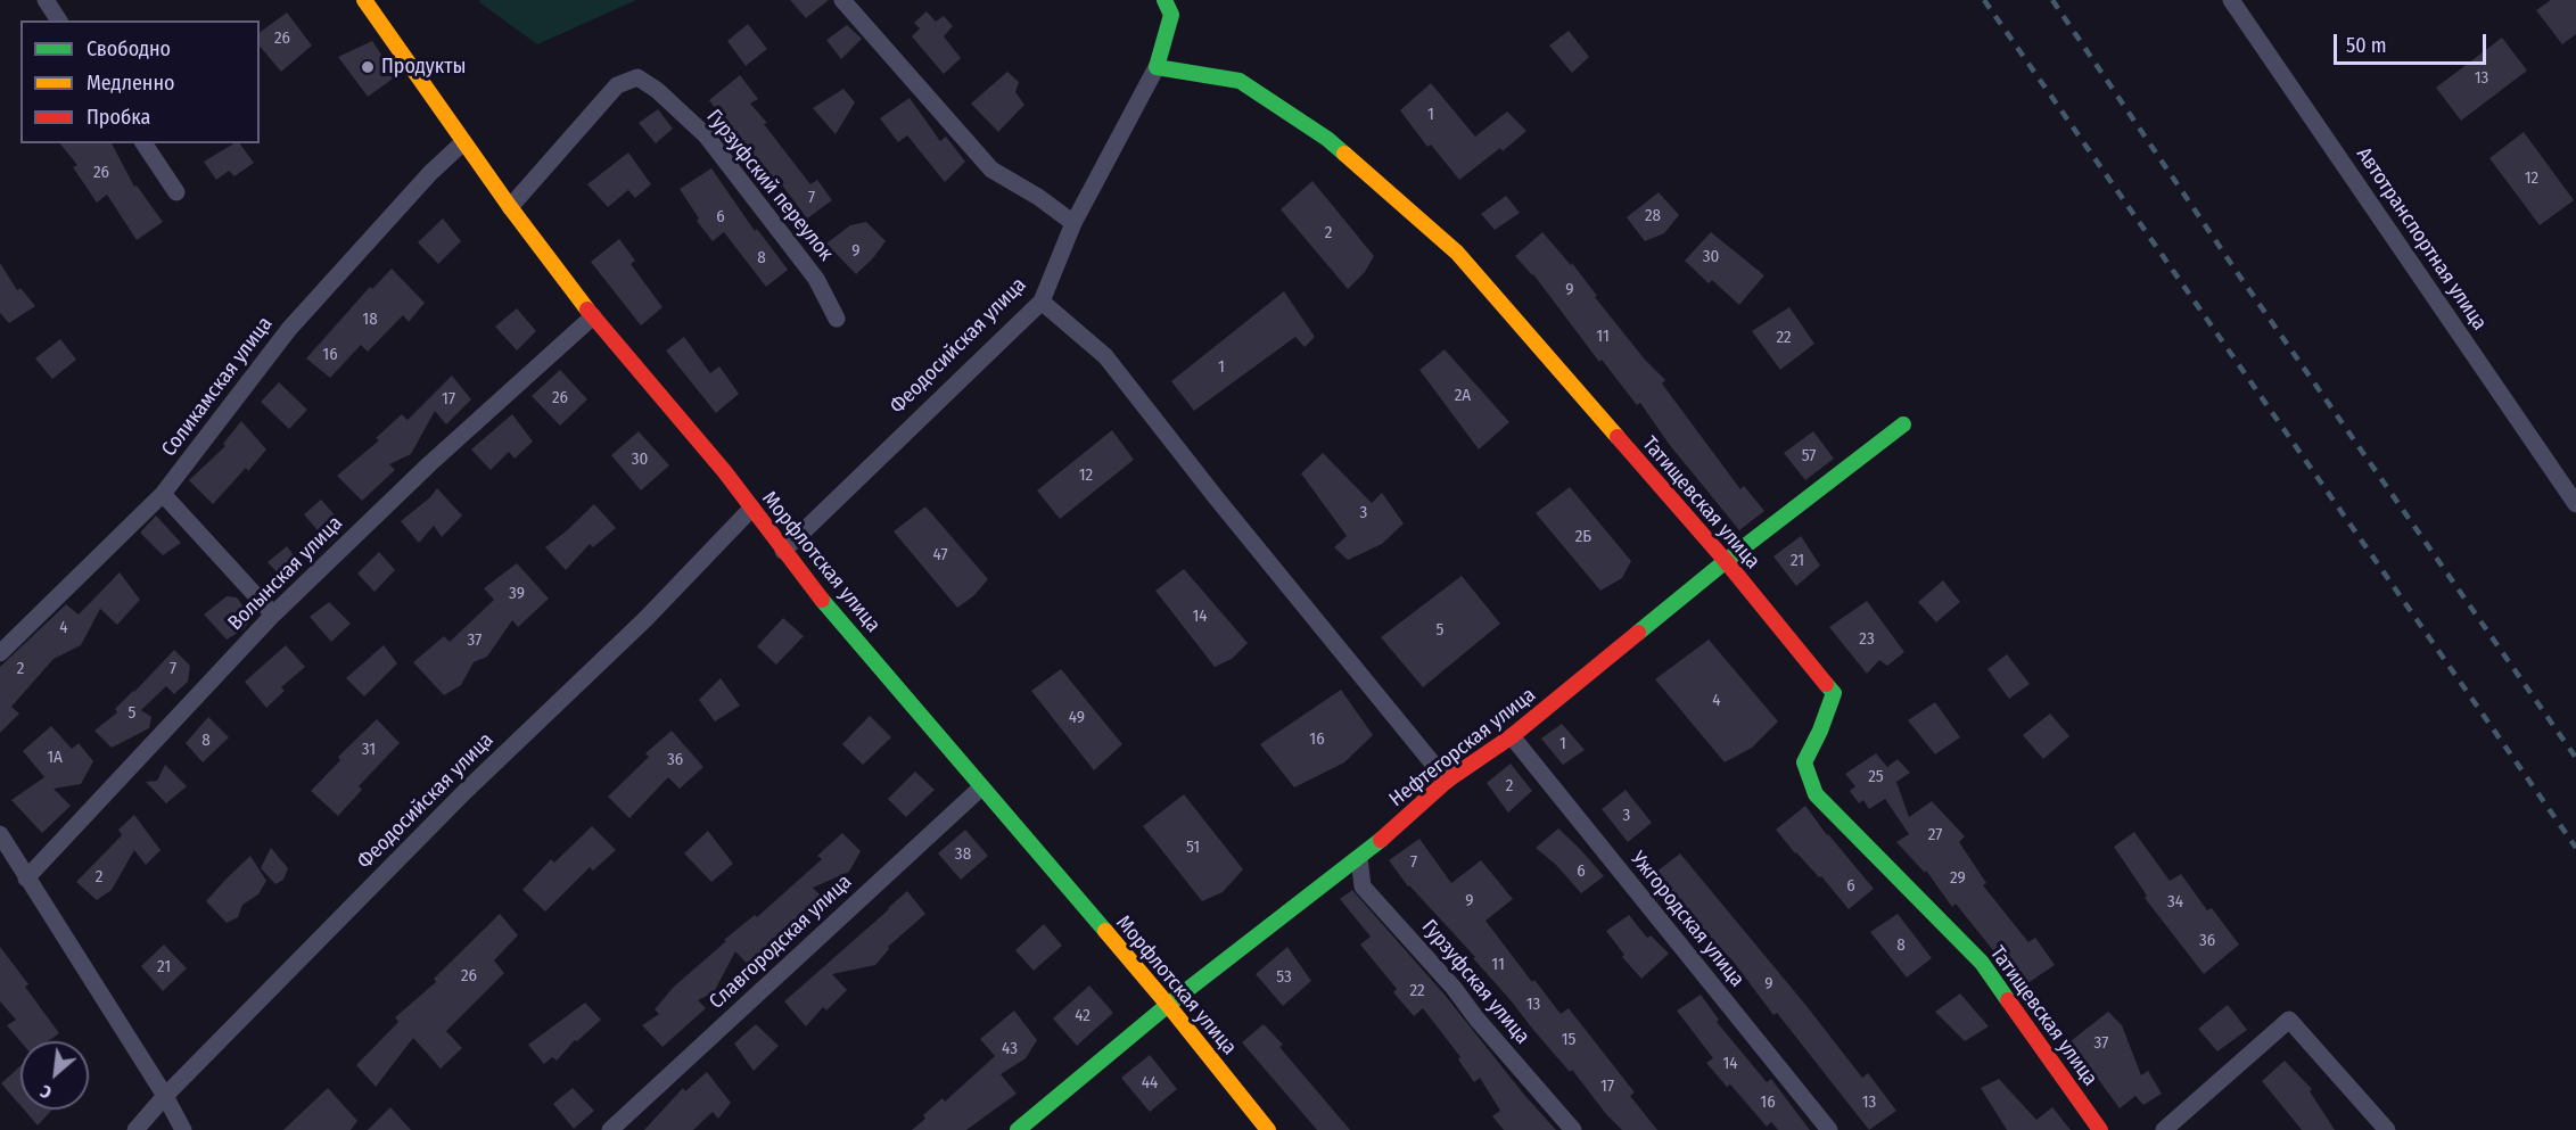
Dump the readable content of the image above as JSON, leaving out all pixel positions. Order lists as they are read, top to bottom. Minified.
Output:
{"streets":{"street":["Гурзуфский переулок","Автотранспортная улица","Феодосийская улица","Соликамская улица","Татищевская улица","Морфлотская улица","Волынская улица","Нефтегорская улица","Ужгородская улица","Славгородская улица","Гурзуфская улица"]},"crossings":[["Гурзуфский переулок","Морфлотская улица"],["Феодосийская улица","Татищевская улица"],["Феодосийская улица","Морфлотская улица"],["Соликамская улица","Морфлотская улица"],["Татищевская улица","Нефтегорская улица"],["Морфлотская улица","Волынская улица"],["Морфлотская улица","Нефтегорская улица"],["Морфлотская улица","Славгородская улица"],["Нефтегорская улица","Ужгородская улица"],["Нефтегорская улица","Гурзуфская улица"]],"places":["Продукты"],"house_numbers":["26","13","1","26","12","7","28","6","2","9","30","8","9","18","11","22","16","1","2А","26","17","57","30","12","3","2Б","47","21","39","14","4","5","23","37","2","7","4","5","49","16","8","1","31","1А","36","25","2","3","27","51","38","7","6","2","29","6","9","34","36","8","11","21","26","53","9","22","13","42","15","37","43","14","44","17","16","13"],"legend":["Свободно","Медленно","Пробка"],"scale_bar":"50 m","north":"bottom left"}
